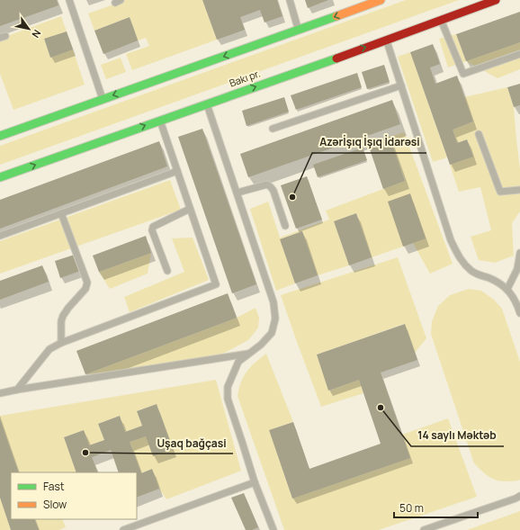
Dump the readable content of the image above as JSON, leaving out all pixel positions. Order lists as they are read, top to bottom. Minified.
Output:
{"streets":{"street":["Bakı pr."]},"places":["Azərİşıq İşıq İdarəsi","14 saylı Məktəb","Uşaq bağçasi"],"legend":["Fast","Slow"],"scale_bar":"50 m","north":"bottom right"}
